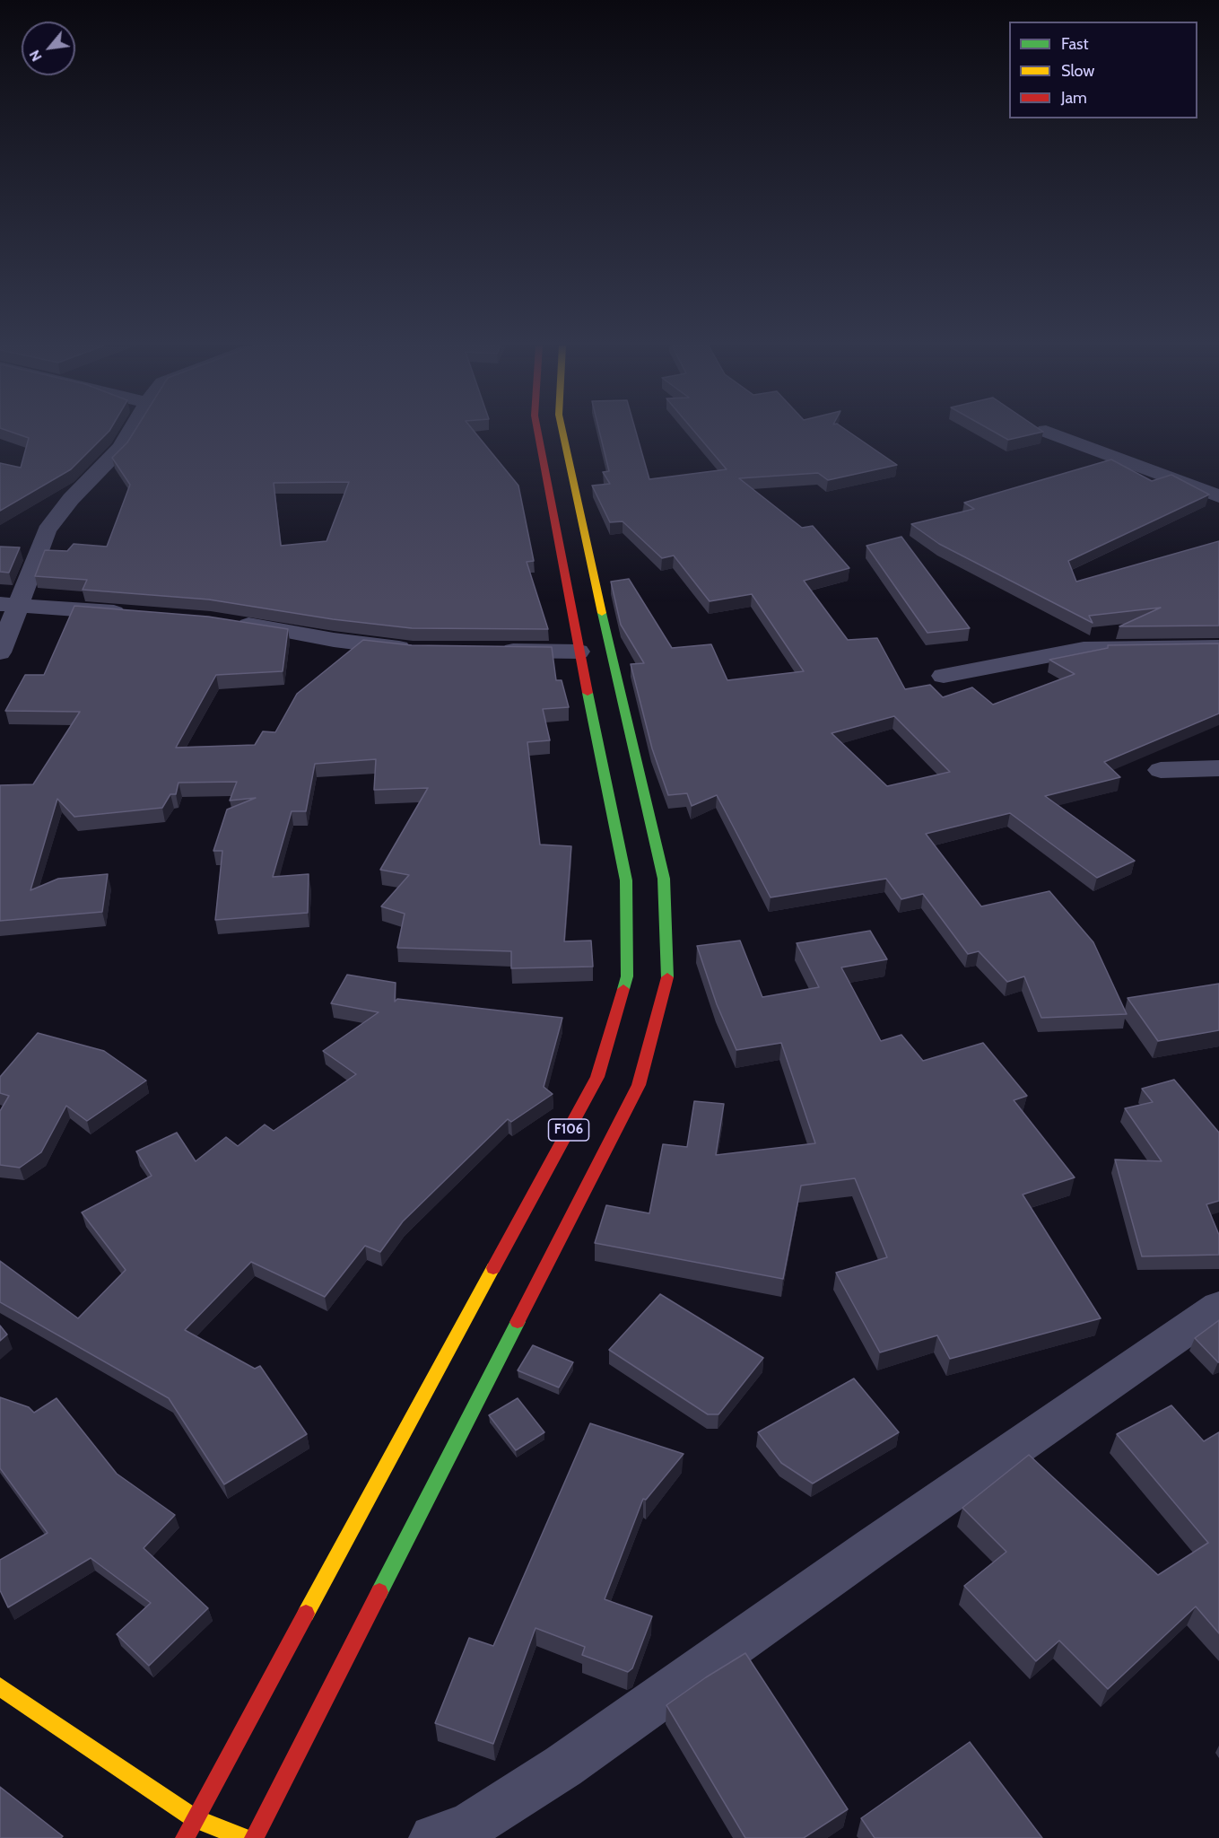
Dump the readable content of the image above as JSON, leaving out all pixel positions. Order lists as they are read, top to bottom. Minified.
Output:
{"streets":{"main road":["F106"]},"legend":["Fast","Slow","Jam"],"north":"bottom left"}
